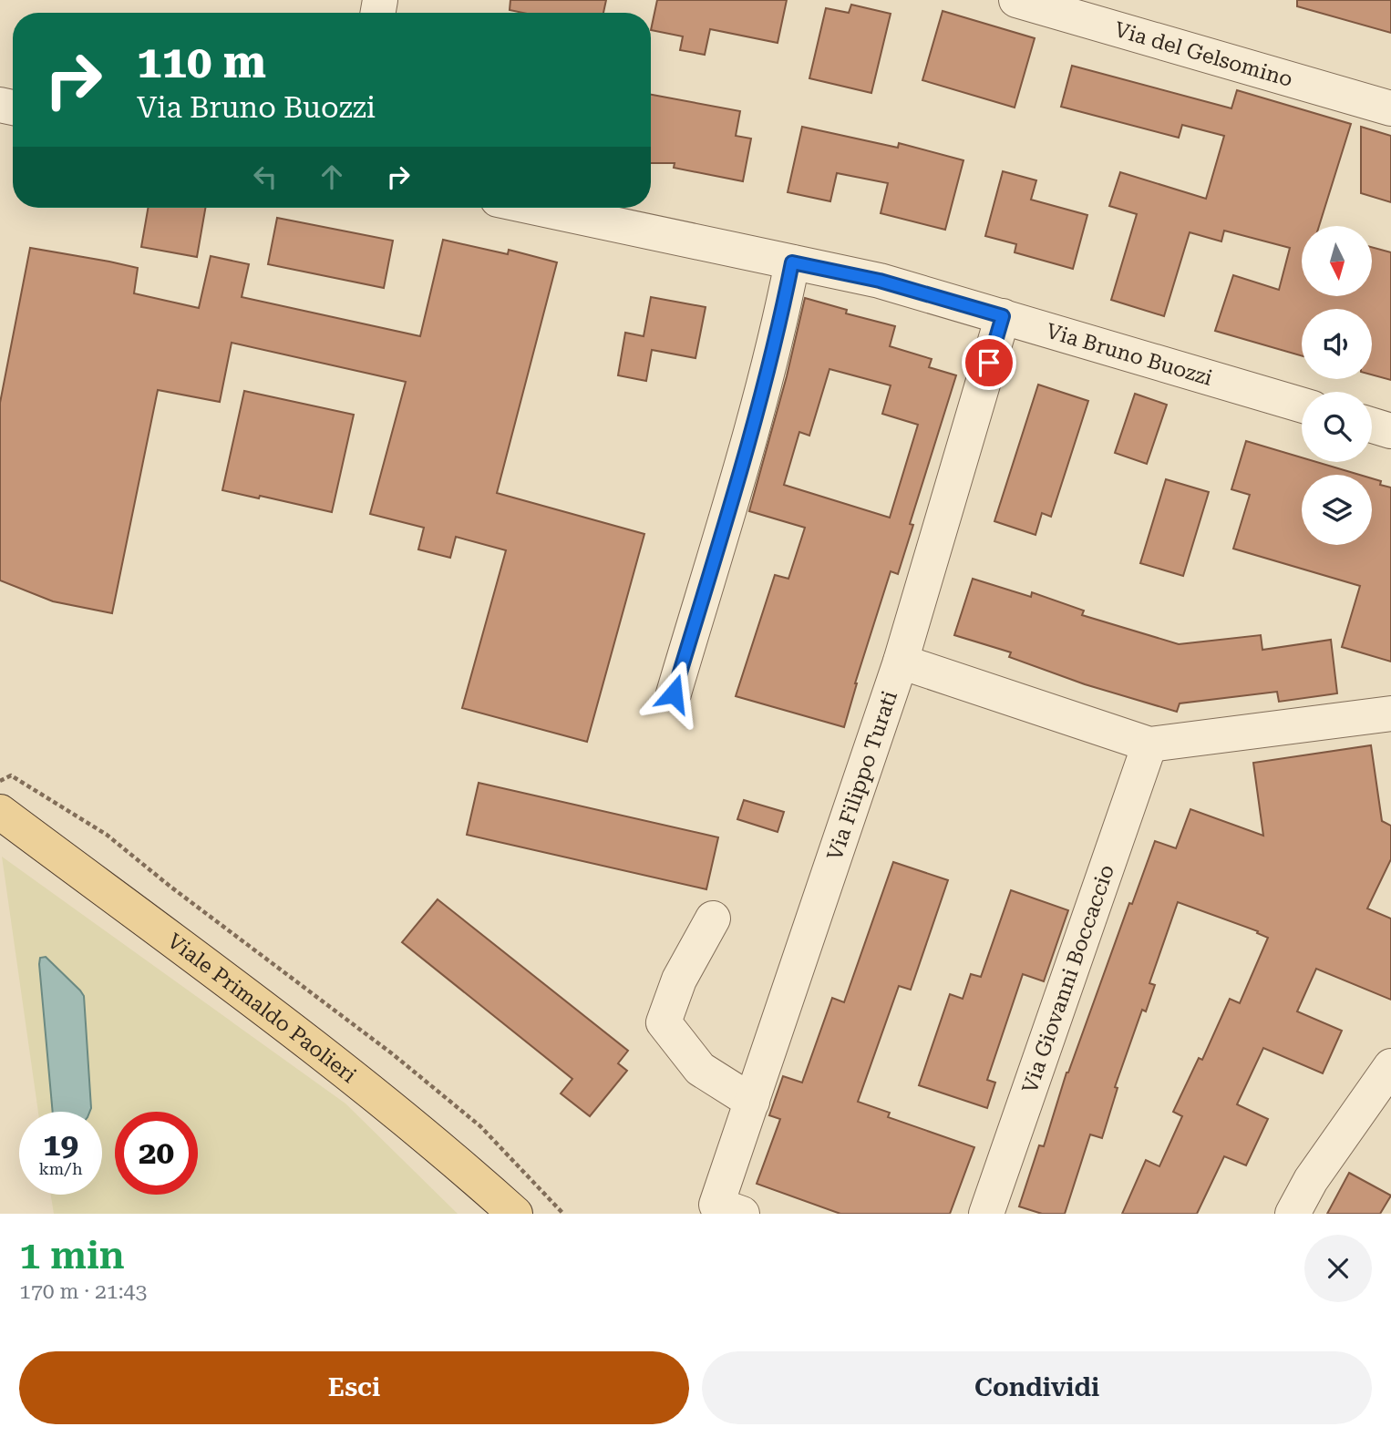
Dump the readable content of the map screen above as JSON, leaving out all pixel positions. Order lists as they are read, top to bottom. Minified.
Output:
{"streets":{"main road":["Viale Primaldo Paolieri"],"street":["Via del Gelsomino","Via Bruno Buozzi","Via Filippo Turati","Via Giovanni Boccaccio"]},"crossings":[["Via Bruno Buozzi","Via Filippo Turati"]],"north":"bottom","page":{"turn":["110 m","Via Bruno Buozzi"],"speed":"19 km/h","limit":"20","heading":["1 min","170 m · 21:43"],"buttons":["Esci","Condividi"]}}
